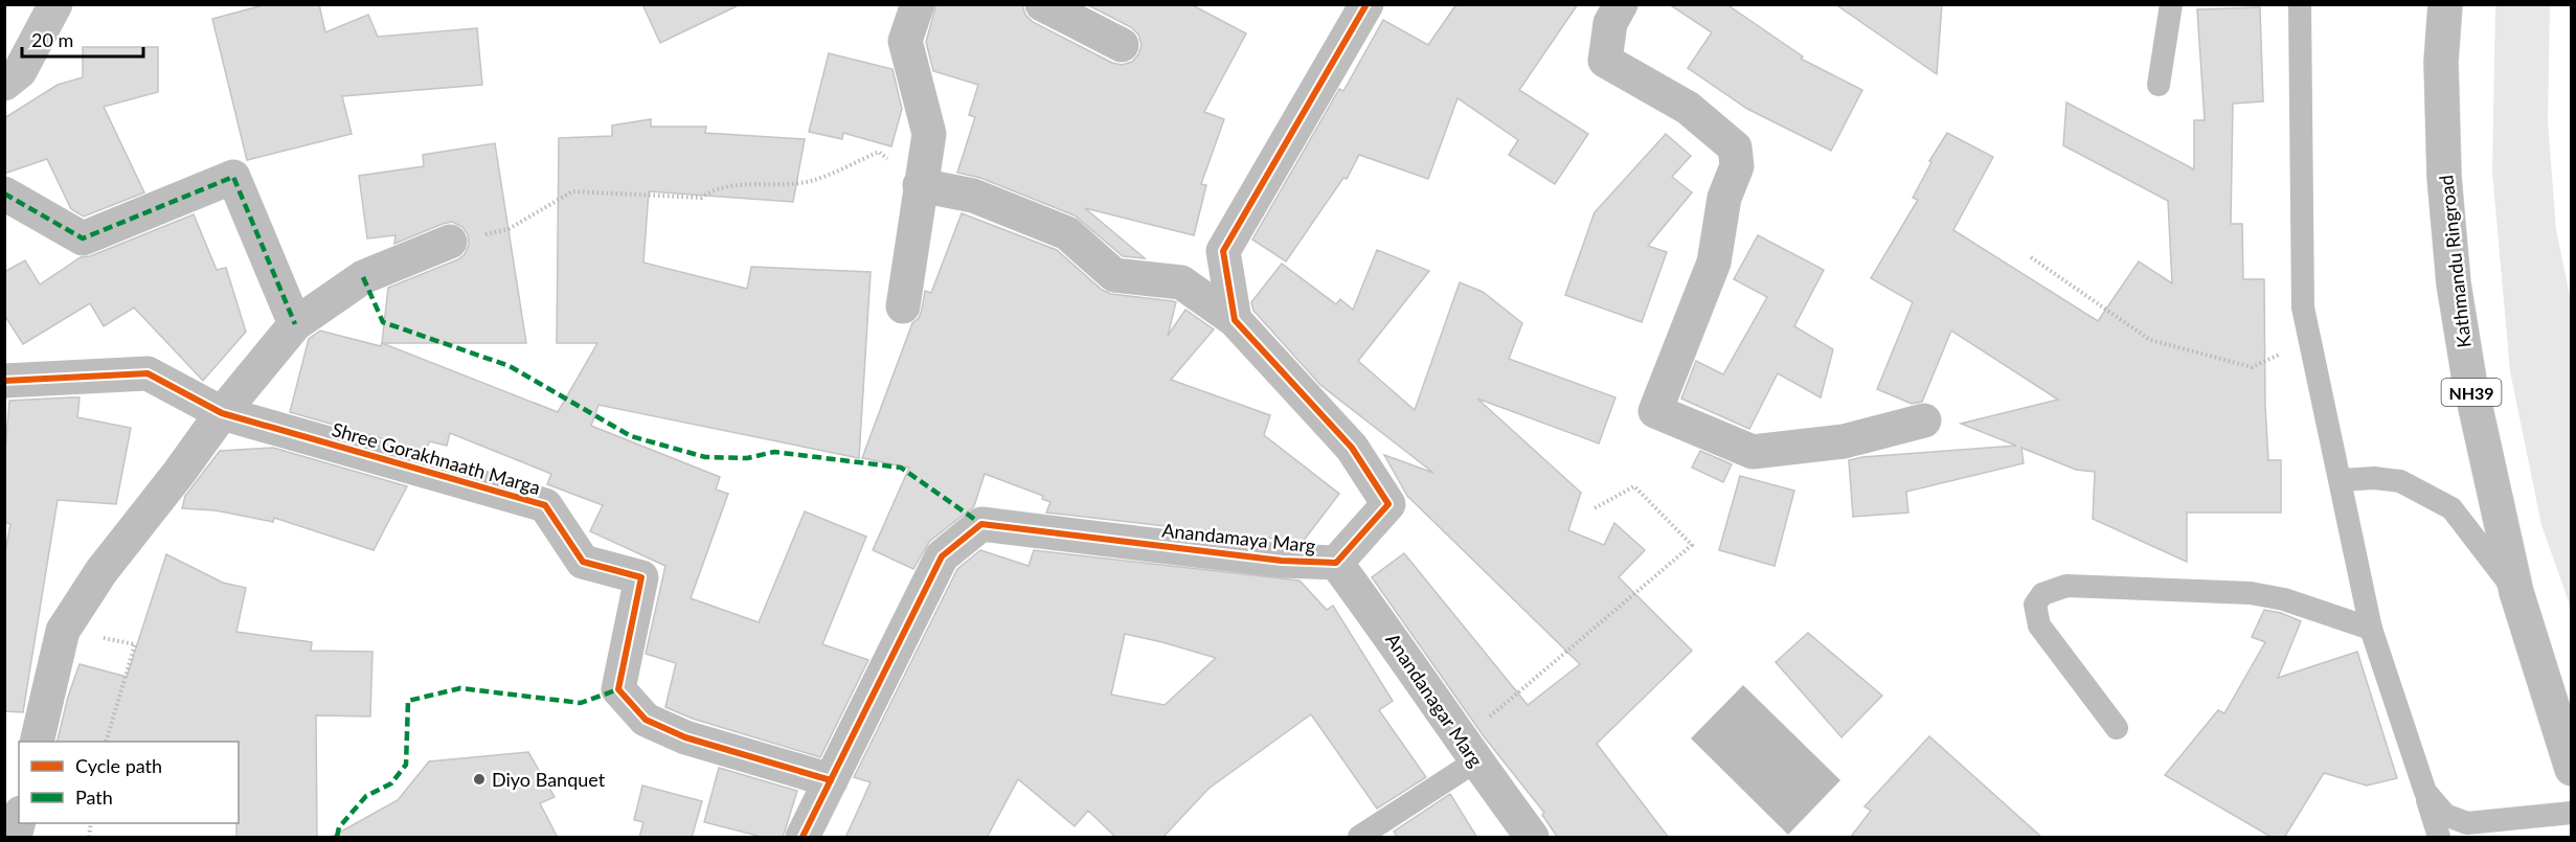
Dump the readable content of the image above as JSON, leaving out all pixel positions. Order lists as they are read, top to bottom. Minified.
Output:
{"streets":{"main road":["Kathmandu Ringroad","NH39","Shree Gorakhnaath Marga","Anandamaya Marg","Anandanagar Marg"]},"crossings":[["Shree Gorakhnaath Marga","Anandamaya Marg"],["Anandamaya Marg","Anandanagar Marg"]],"places":["Diyo Banquet"],"legend":["Cycle path","Path"],"scale_bar":"20 m"}
